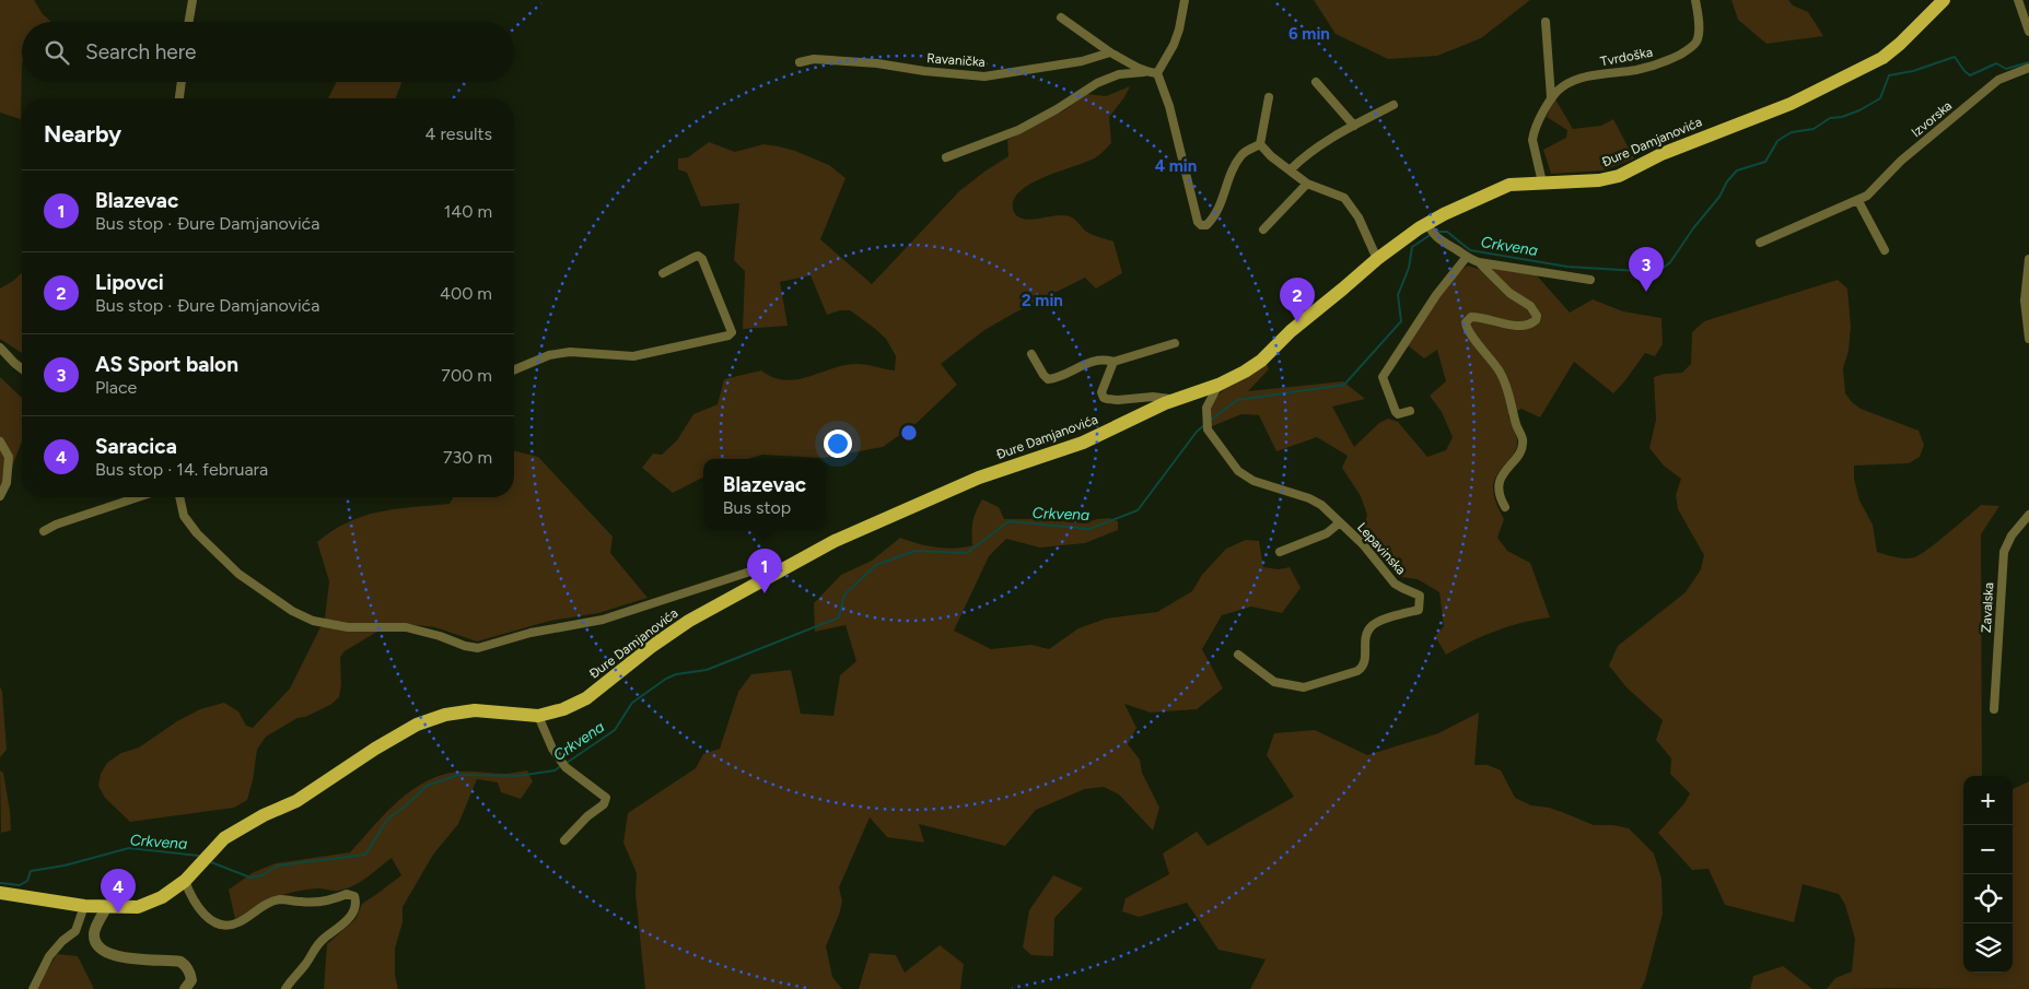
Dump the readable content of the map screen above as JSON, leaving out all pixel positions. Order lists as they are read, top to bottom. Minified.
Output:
{"streets":{"main road":["Đure Damjanovića"],"street":["Tvrdoška","Ravanička","Izvorska","Lepavinska","Zavalska"]},"crossings":[["Tvrdoška","Đure Damjanovića"],["Đure Damjanovića","Lepavinska"]],"water":["Crkvena"],"page":{"search":"Search here","heading":["Nearby","4 results"],"list":[{"mark":"1","name":"Blazevac","note":"Bus stop · Đure Damjanovića","value":"140 m"},{"mark":"2","name":"Lipovci","note":"Bus stop · Đure Damjanovića","value":"400 m"},{"mark":"3","name":"AS Sport balon","note":"Place","value":"700 m"},{"mark":"4","name":"Saracica","note":"Bus stop · 14. februara","value":"730 m"}],"pins":["3","2","1","4"],"popup":["Blazevac","Bus stop"],"map_buttons":["+","−"]},"rings":["6 min","4 min","2 min"]}
